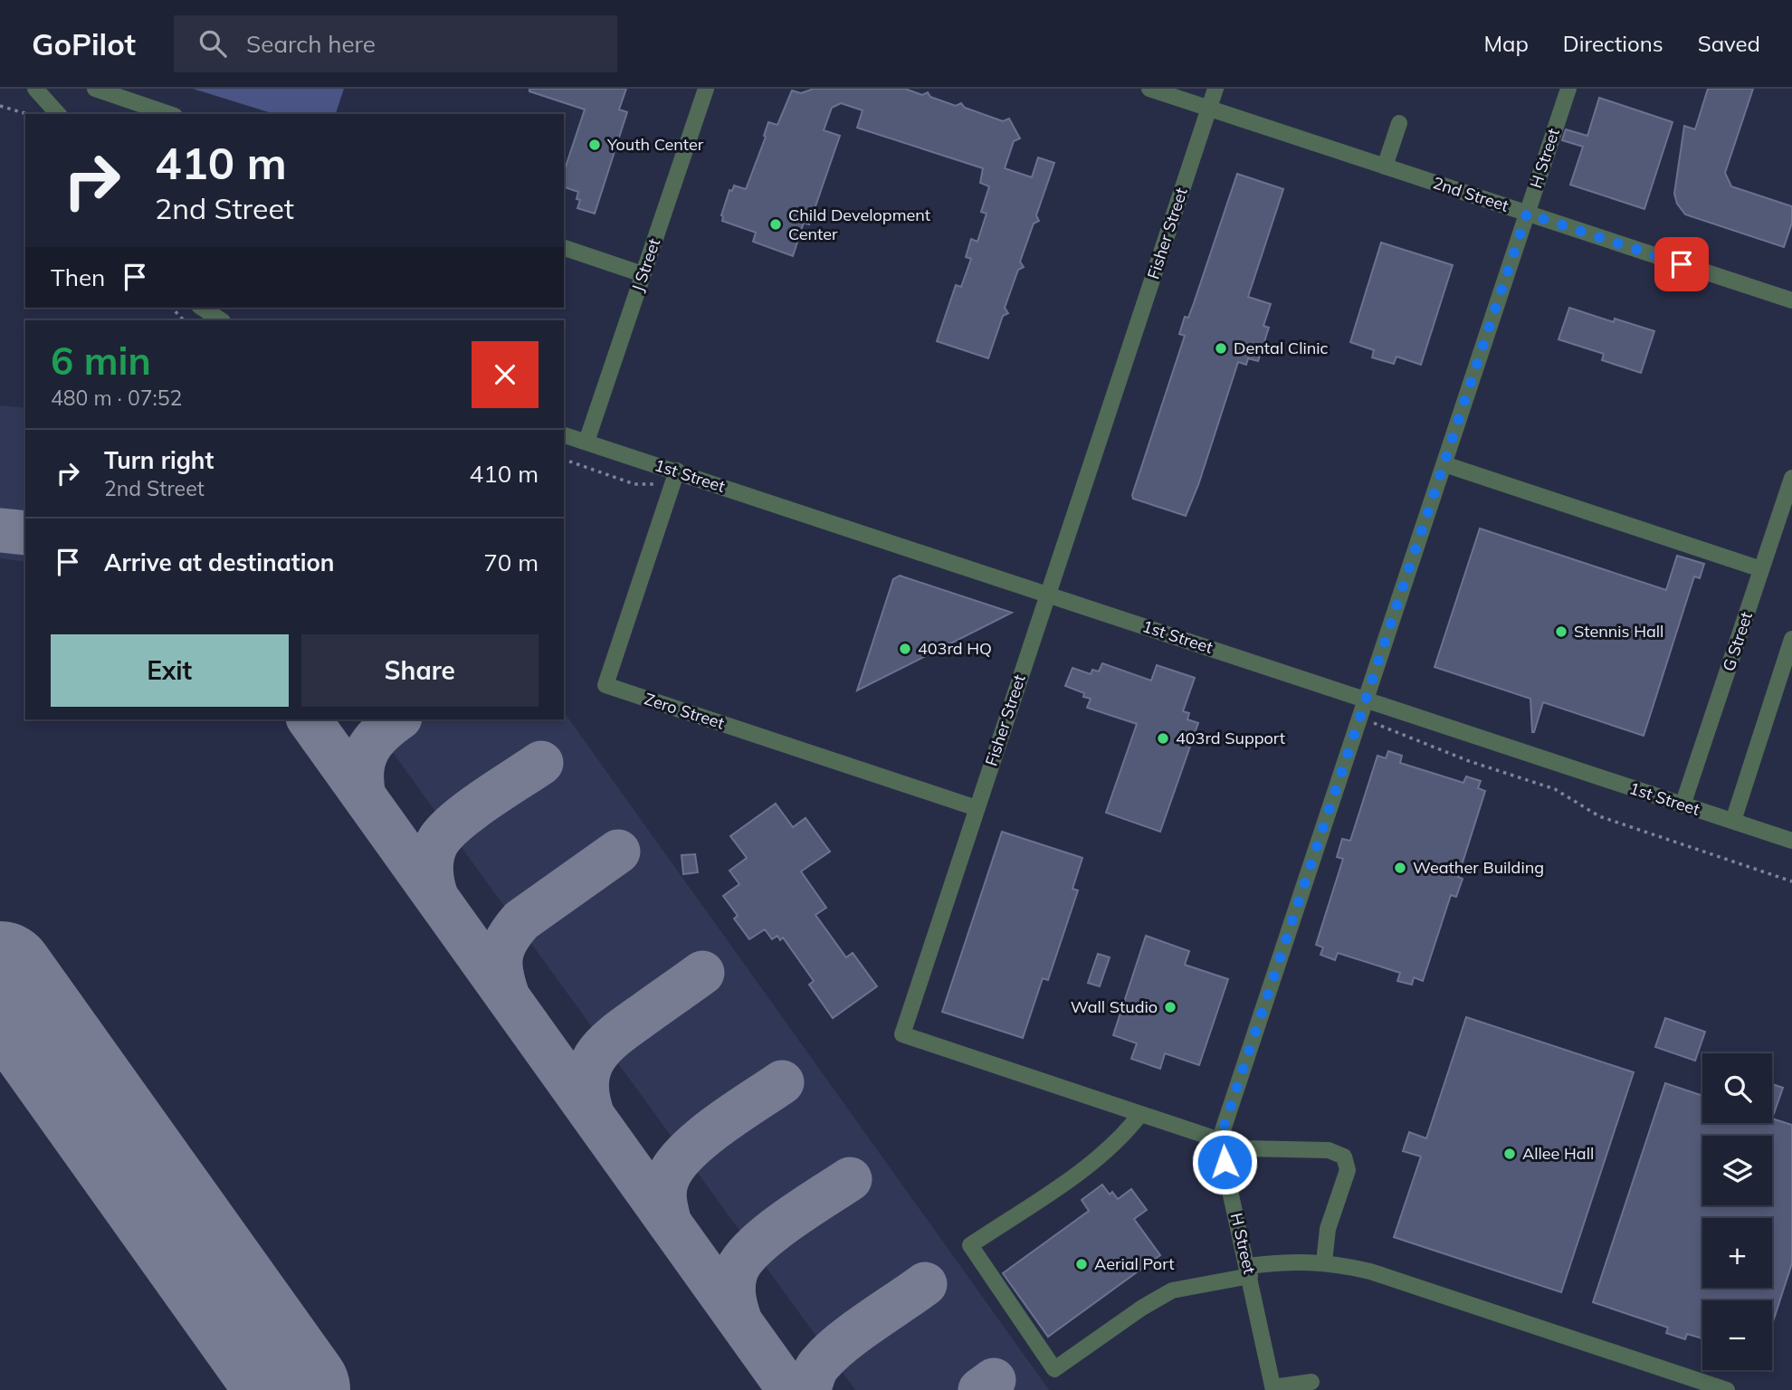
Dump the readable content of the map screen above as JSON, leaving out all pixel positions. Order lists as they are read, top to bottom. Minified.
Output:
{"streets":{"street":["H Street","2nd Street","Fisher Street","J Street","1st Street","G Street","Zero Street"]},"crossings":[["H Street","2nd Street"],["H Street","Fisher Street"],["H Street","1st Street"],["2nd Street","Fisher Street"],["Fisher Street","1st Street"],["Fisher Street","Zero Street"],["J Street","1st Street"],["1st Street","G Street"],["1st Street","Zero Street"]],"places":["Youth Center","Child Development Center","Dental Clinic","Stennis Hall","403rd HQ","403rd Support","Weather Building","Wall Studio","Allee Hall","Aerial Port"],"page":{"header":"GoPilot","search":"Search here","nav":["Map","Directions","Saved"],"turn":["410 m","2nd Street"],"then":"Then","heading":["6 min","480 m · 07:52"],"list":[{"name":"Turn right","note":"2nd Street","value":"410 m"},{"name":"Arrive at destination","value":"70 m"}],"buttons":["Exit","Share"],"map_buttons":["+","−"]}}
